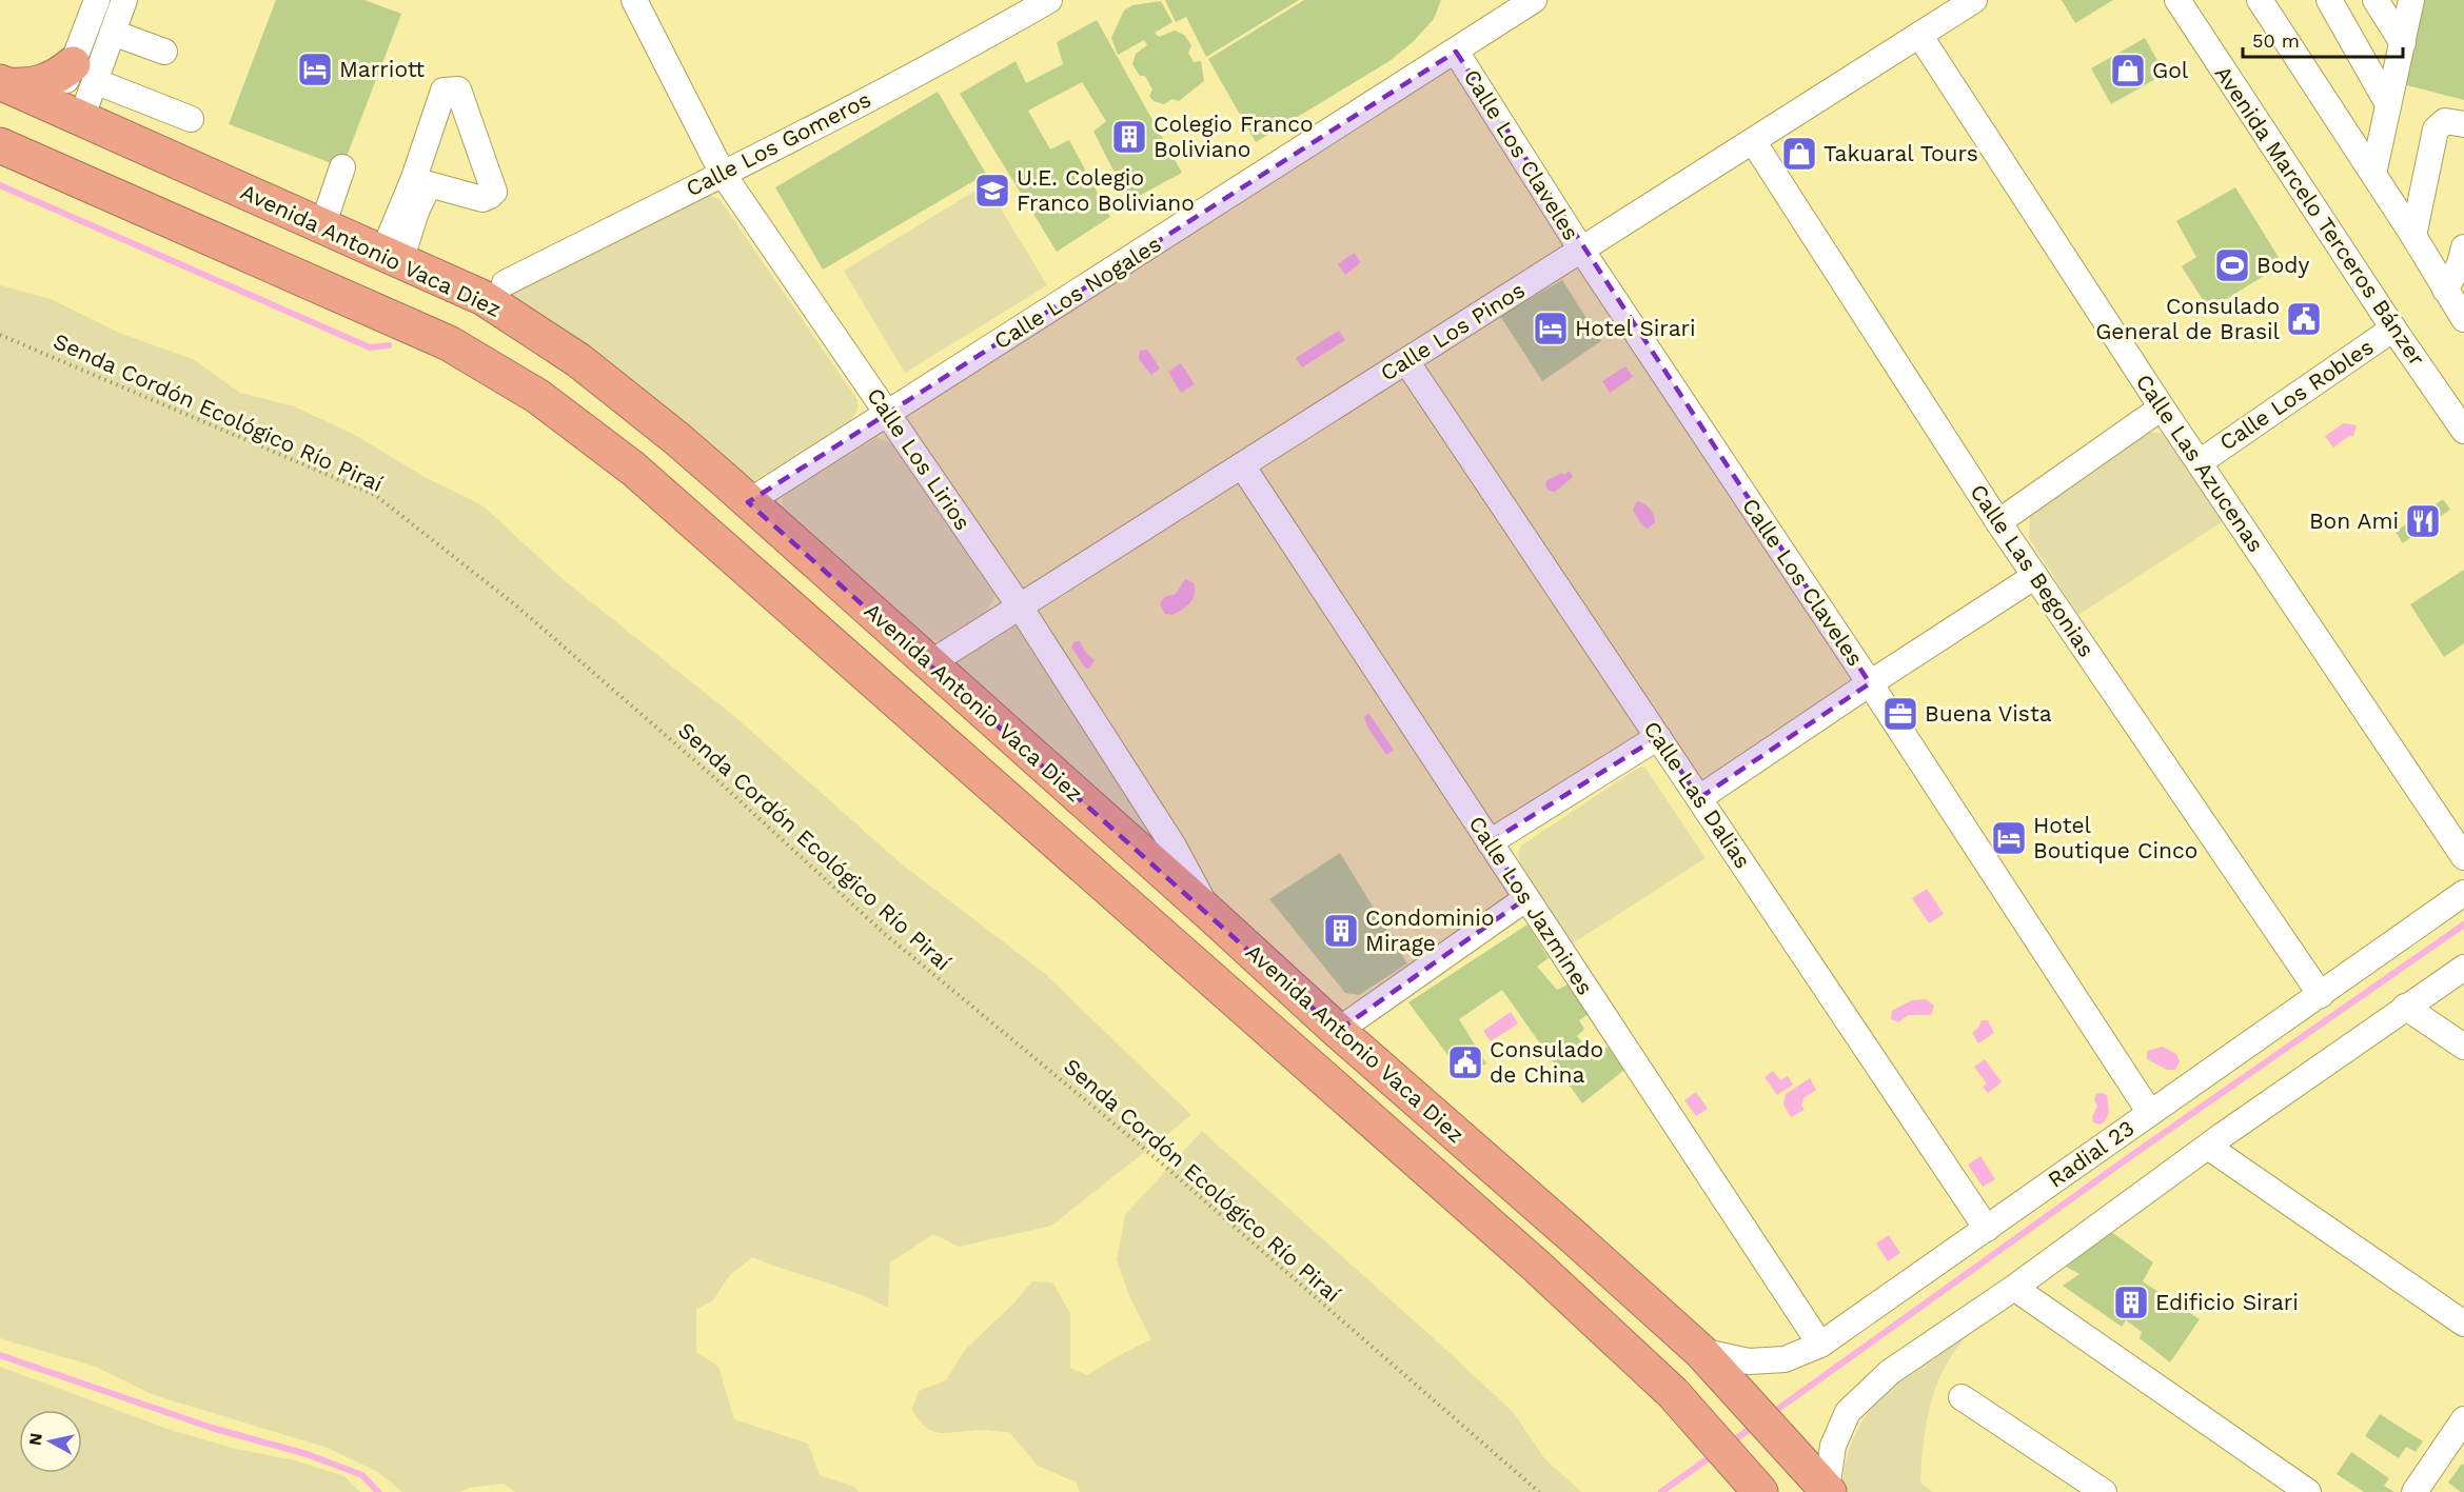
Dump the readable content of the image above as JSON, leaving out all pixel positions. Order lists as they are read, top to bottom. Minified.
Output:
{"streets":{"highway":["Avenida Antonio Vaca Diez"],"street":["Calle Los Gomeros","Calle Los Claveles","Avenida Marcelo Terceros Bánzer","Calle Los Nogales","Calle Los Pinos","Calle Los Robles","Calle Los Lirios","Calle Las Azucenas","Calle Las Begonias","Calle Las Dalias","Calle Los Jazmines","Radial 23"],"path":["Senda Cordón Ecológico Río Piraí"]},"crossings":[["Calle Los Gomeros","Calle Los Lirios"],["Calle Los Claveles","Calle Los Nogales"],["Calle Los Claveles","Calle Los Pinos"],["Calle Los Claveles","Radial 23"],["Avenida Marcelo Terceros Bánzer","Calle Los Robles"],["Avenida Antonio Vaca Diez","Calle Los Nogales"],["Avenida Antonio Vaca Diez","Calle Los Pinos"],["Avenida Antonio Vaca Diez","Calle Los Lirios"],["Avenida Antonio Vaca Diez","Radial 23"],["Calle Los Nogales","Calle Los Lirios"],["Calle Los Pinos","Calle Los Lirios"],["Calle Los Pinos","Calle Las Azucenas"],["Calle Los Pinos","Calle Las Begonias"],["Calle Los Pinos","Calle Las Dalias"],["Calle Los Pinos","Calle Los Jazmines"],["Calle Los Robles","Calle Las Azucenas"],["Calle Las Begonias","Radial 23"],["Calle Las Dalias","Radial 23"],["Calle Los Jazmines","Radial 23"]],"places":{"hotel":["Marriott","Hotel Sirari","Hotel Boutique Cinco"],"shop":["Gol","Takuaral Tours"],"building":["Colegio Franco Boliviano","Condominio Mirage","Edificio Sirari"],"school or university":["U.E. Colegio Franco Boliviano"],"sports":["Body"],"public building":["Consulado General de Brasil","Consulado de China"],"restaurant":["Bon Ami"],"office":["Buena Vista"]},"scale_bar":"50 m","north":"left"}
